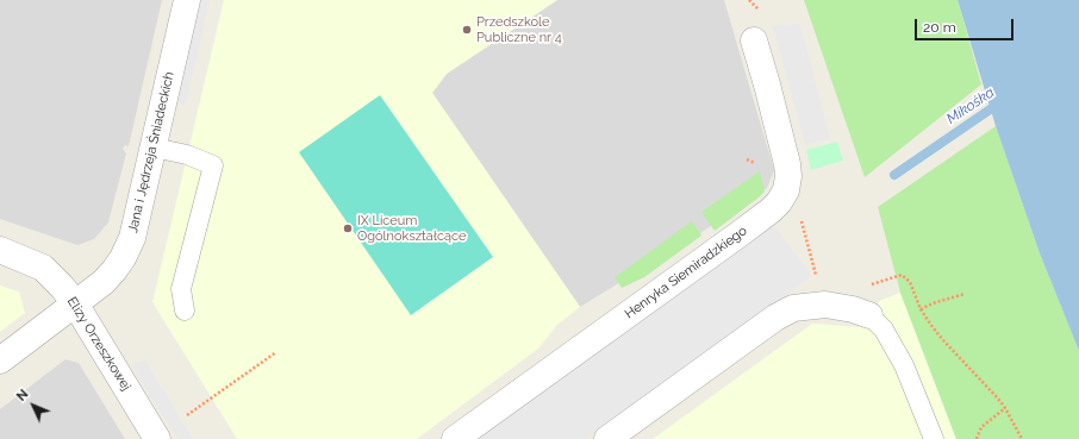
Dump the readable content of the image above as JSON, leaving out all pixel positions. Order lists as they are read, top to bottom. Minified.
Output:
{"streets":{"street":["Jana i Jędrzeja Śniadeckich","Henryka Siemiradzkiego","Elizy Orzeszkowej"]},"crossings":[["Jana i Jędrzeja Śniadeckich","Elizy Orzeszkowej"]],"water":["Mikośka"],"places":["Przedszkole Publiczne nr 4","IX Liceum Ogólnokształcące"],"scale_bar":"20 m","north":"top left"}
